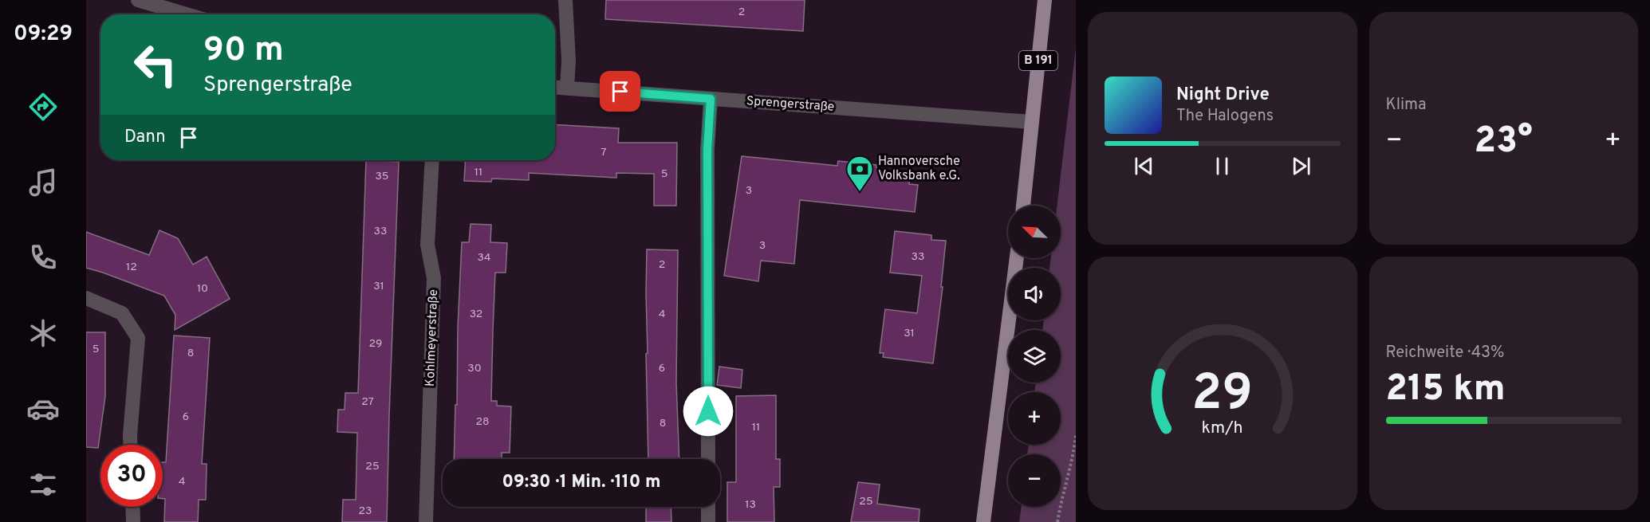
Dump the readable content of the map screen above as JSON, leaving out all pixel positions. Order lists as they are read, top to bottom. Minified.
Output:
{"streets":{"main road":["B 191"],"street":["Sprengerstraße","Kohlmeyerstraße"]},"crossings":[["B 191","Sprengerstraße"]],"places":{"bank":["Hannoversche Volksbank e.G."]},"house_numbers":["2","7","11","5","35","3","33","3","33","34","2","12","31","10","32","4","31","29","5","8","30","6","27","6","28","8","11","25","4","25","13","23"],"north":"top left","page":{"tabs":"09:29","tile":["Klima",["Reichweite · 43%","215 km"]],"turn":["90 m","Sprengerstraße"],"song":["Night Drive","The Halogens"],"then":"Dann","heat":["−","23°","+"],"map_buttons":["+","−"],"limit":"30","trip":"09:30 · 1 Min. · 110 m","gauge":["29","km/h"]}}
